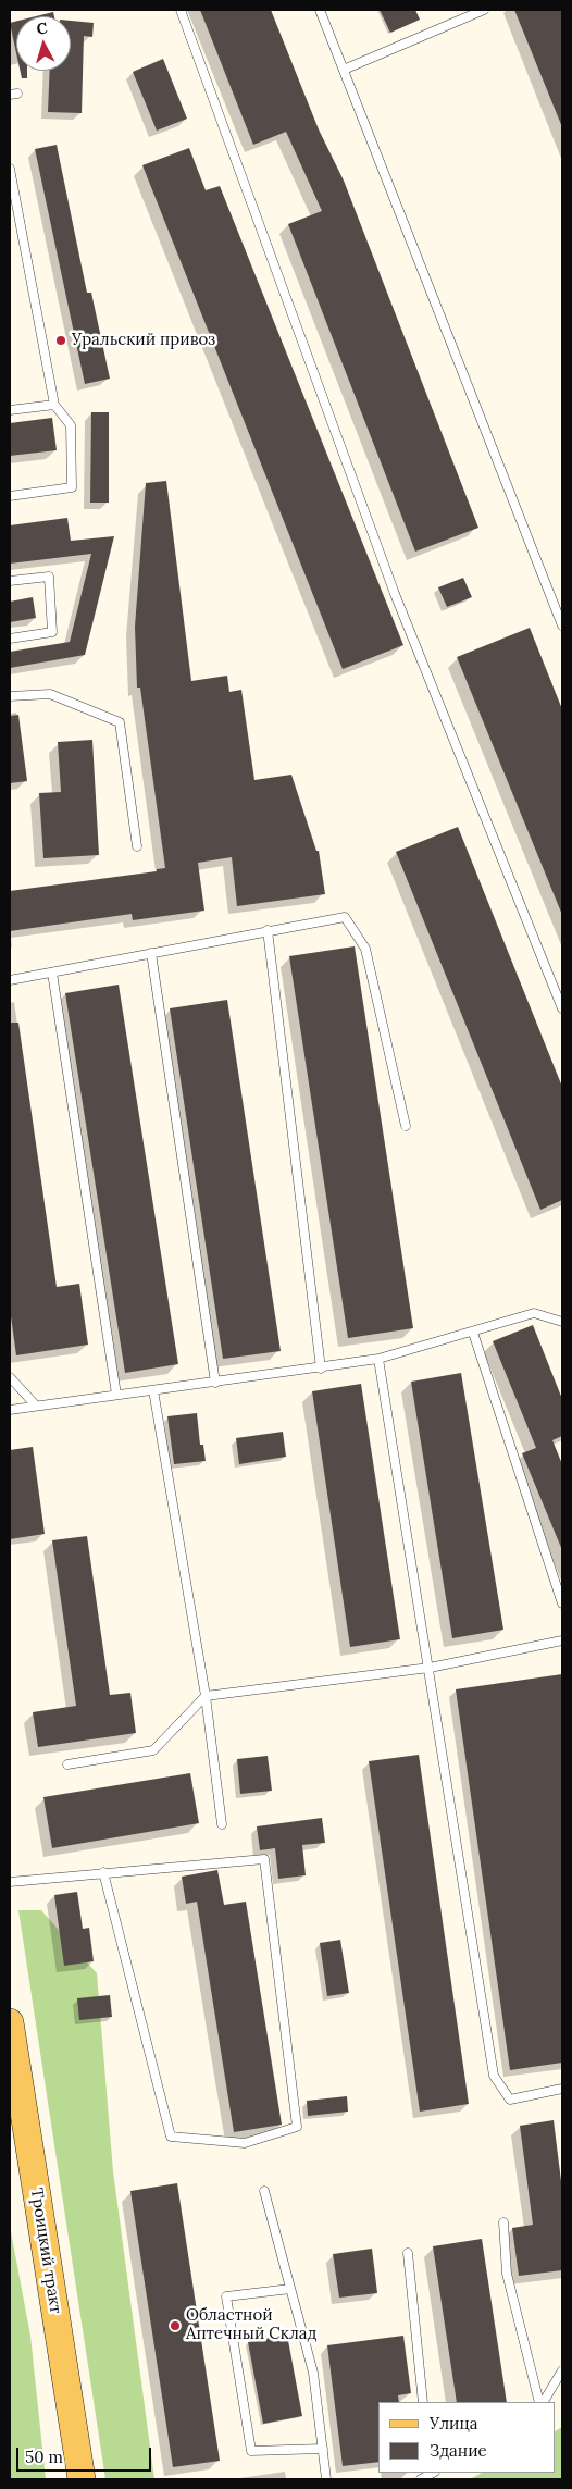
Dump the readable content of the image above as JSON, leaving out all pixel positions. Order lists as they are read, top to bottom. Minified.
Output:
{"streets":{"main road":["Троицкий тракт"]},"places":["Уральский привоз","Областной Аптечный Склад"],"legend":["Улица","Здание"],"scale_bar":"50 m","north":"top"}
